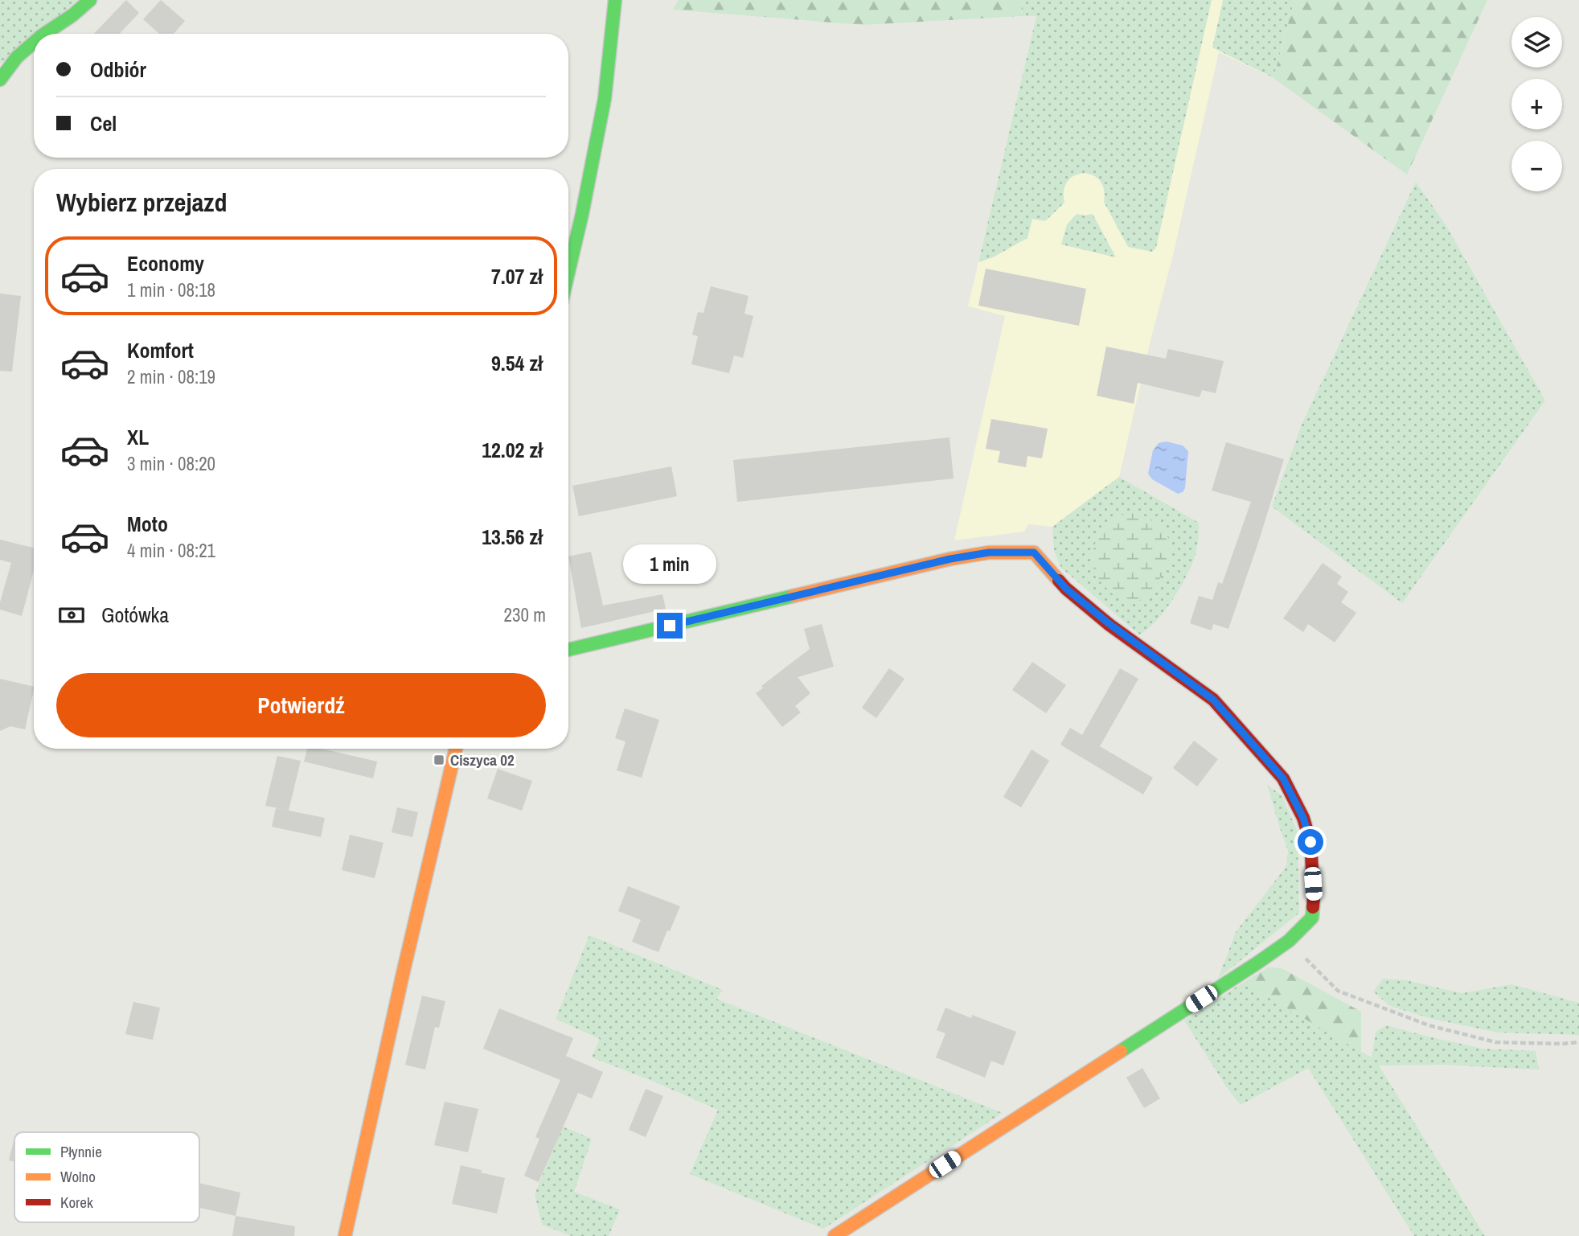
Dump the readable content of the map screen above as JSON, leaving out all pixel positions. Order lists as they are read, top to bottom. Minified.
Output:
{"places":{"transit":["Ciszyca 02"]},"legend":["Płynnie","Wolno","Korek"],"page":{"map_buttons":["+","−"],"banner":["Odbiór","Cel"],"heading":"Wybierz przejazd","list":[{"name":"Economy","note":"1 min · 08:18","value":"7.07 zł"},{"name":"Komfort","note":"2 min · 08:19","value":"9.54 zł"},{"name":"XL","note":"3 min · 08:20","value":"12.02 zł"},{"name":"Moto","note":"4 min · 08:21","value":"13.56 zł"}],"bubble":"1 min","pay":["Gotówka","230 m"],"buttons":"Potwierdź"}}
